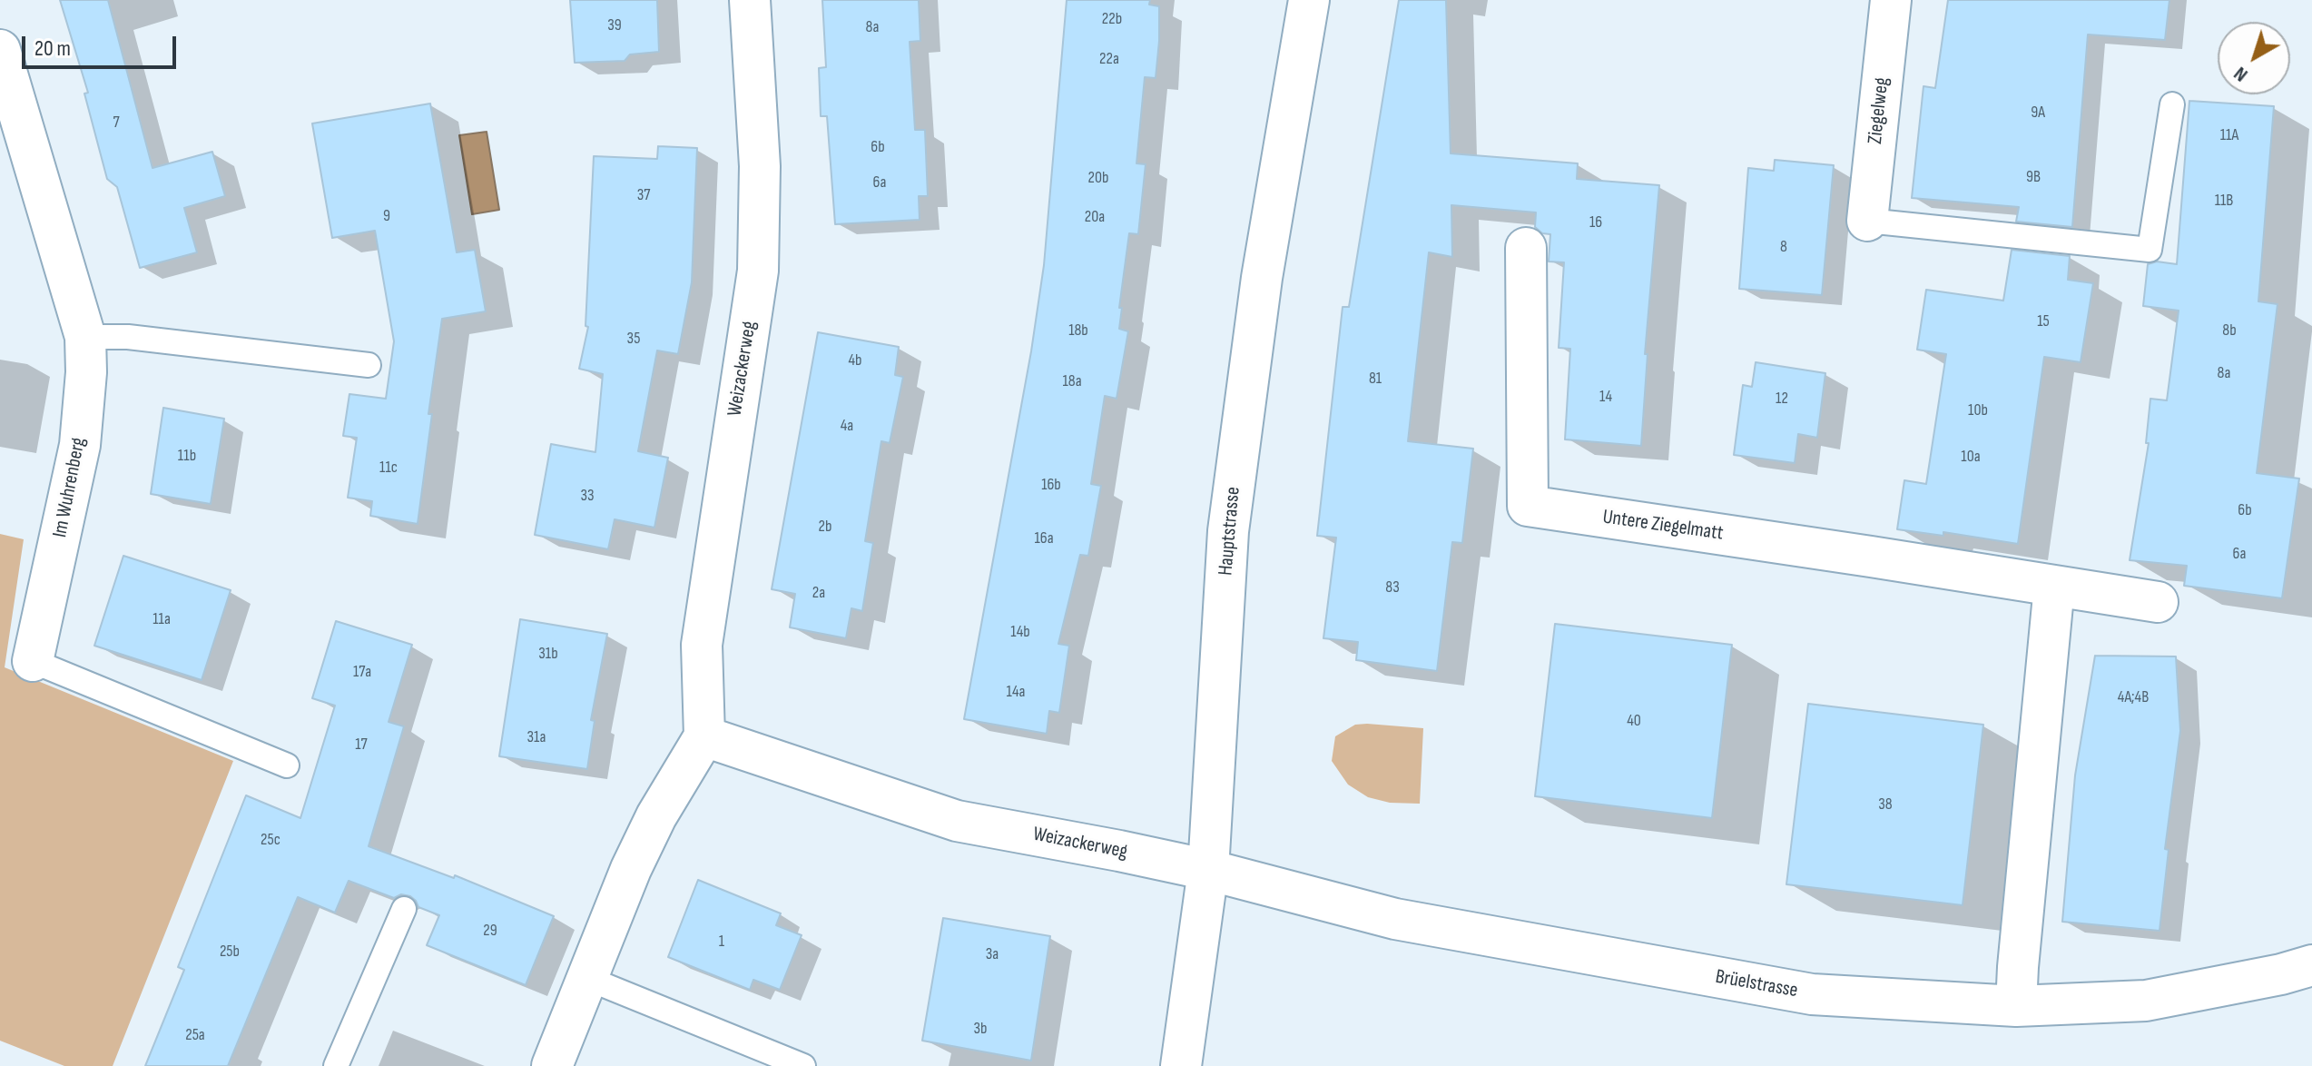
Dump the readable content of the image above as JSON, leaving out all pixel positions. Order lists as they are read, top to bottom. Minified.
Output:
{"streets":{"street":["Ziegelweg","Weizackerweg","Im Wuhrenberg","Untere Ziegelmatt","Hauptstrasse","Brüelstrasse"]},"crossings":[["Weizackerweg","Hauptstrasse"],["Weizackerweg","Brüelstrasse"],["Hauptstrasse","Brüelstrasse"]],"house_numbers":["22b","39","8a","22a","9A","7","11A","6b","9B","20b","6a","37","11B","9","20a","16","8","15","18b","8b","35","4b","8a","81","18a","14","12","10b","4a","11b","10a","11c","16b","33","6b","2b","16a","6a","83","2a","11a","14b","31b","17a","14a","4A;4B","40","31a","17","38","25c","29","1","25b","3a","3b","25a"],"scale_bar":"20 m","north":"bottom left"}
